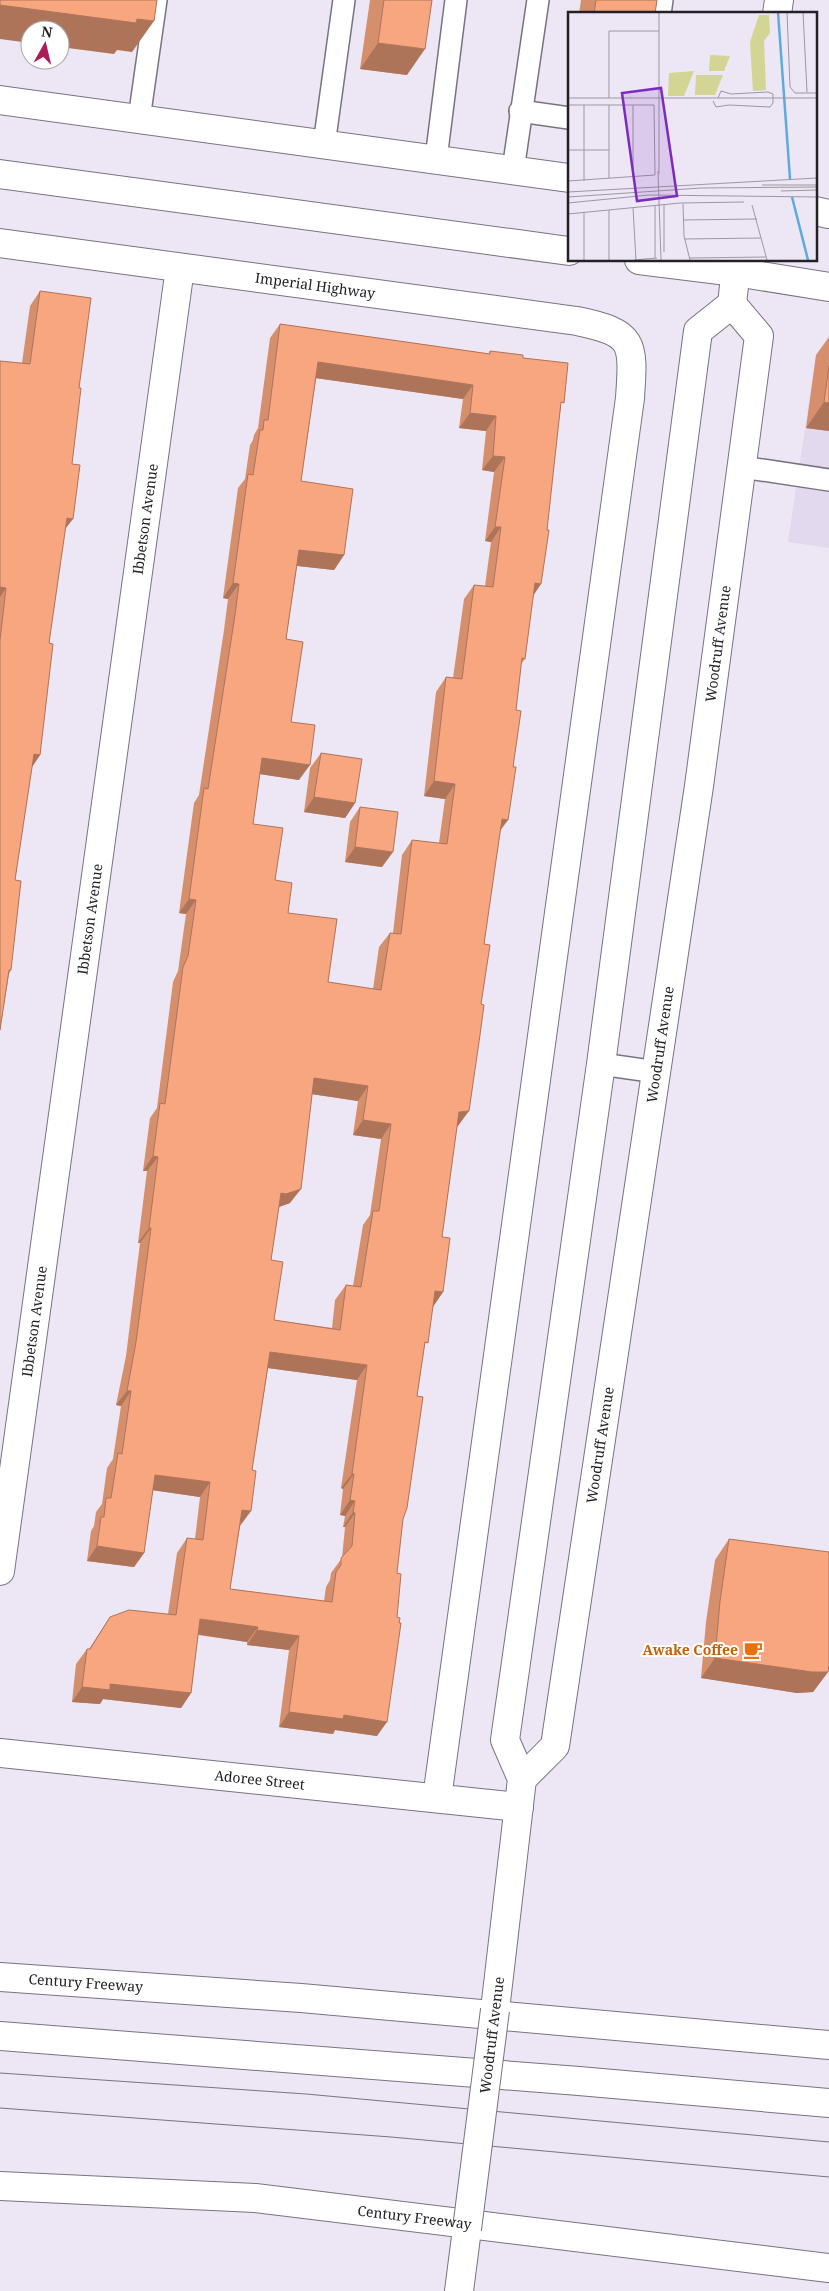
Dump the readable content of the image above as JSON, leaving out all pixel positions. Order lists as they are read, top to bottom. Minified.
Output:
{"streets":{"main road":["Imperial Highway","Ibbetson Avenue","Woodruff Avenue","Adoree Street","Century Freeway"]},"crossings":[["Imperial Highway","Ibbetson Avenue"],["Imperial Highway","Adoree Street"],["Woodruff Avenue","Adoree Street"]],"places":{"cafe":["Awake Coffee"]},"north":"top"}
